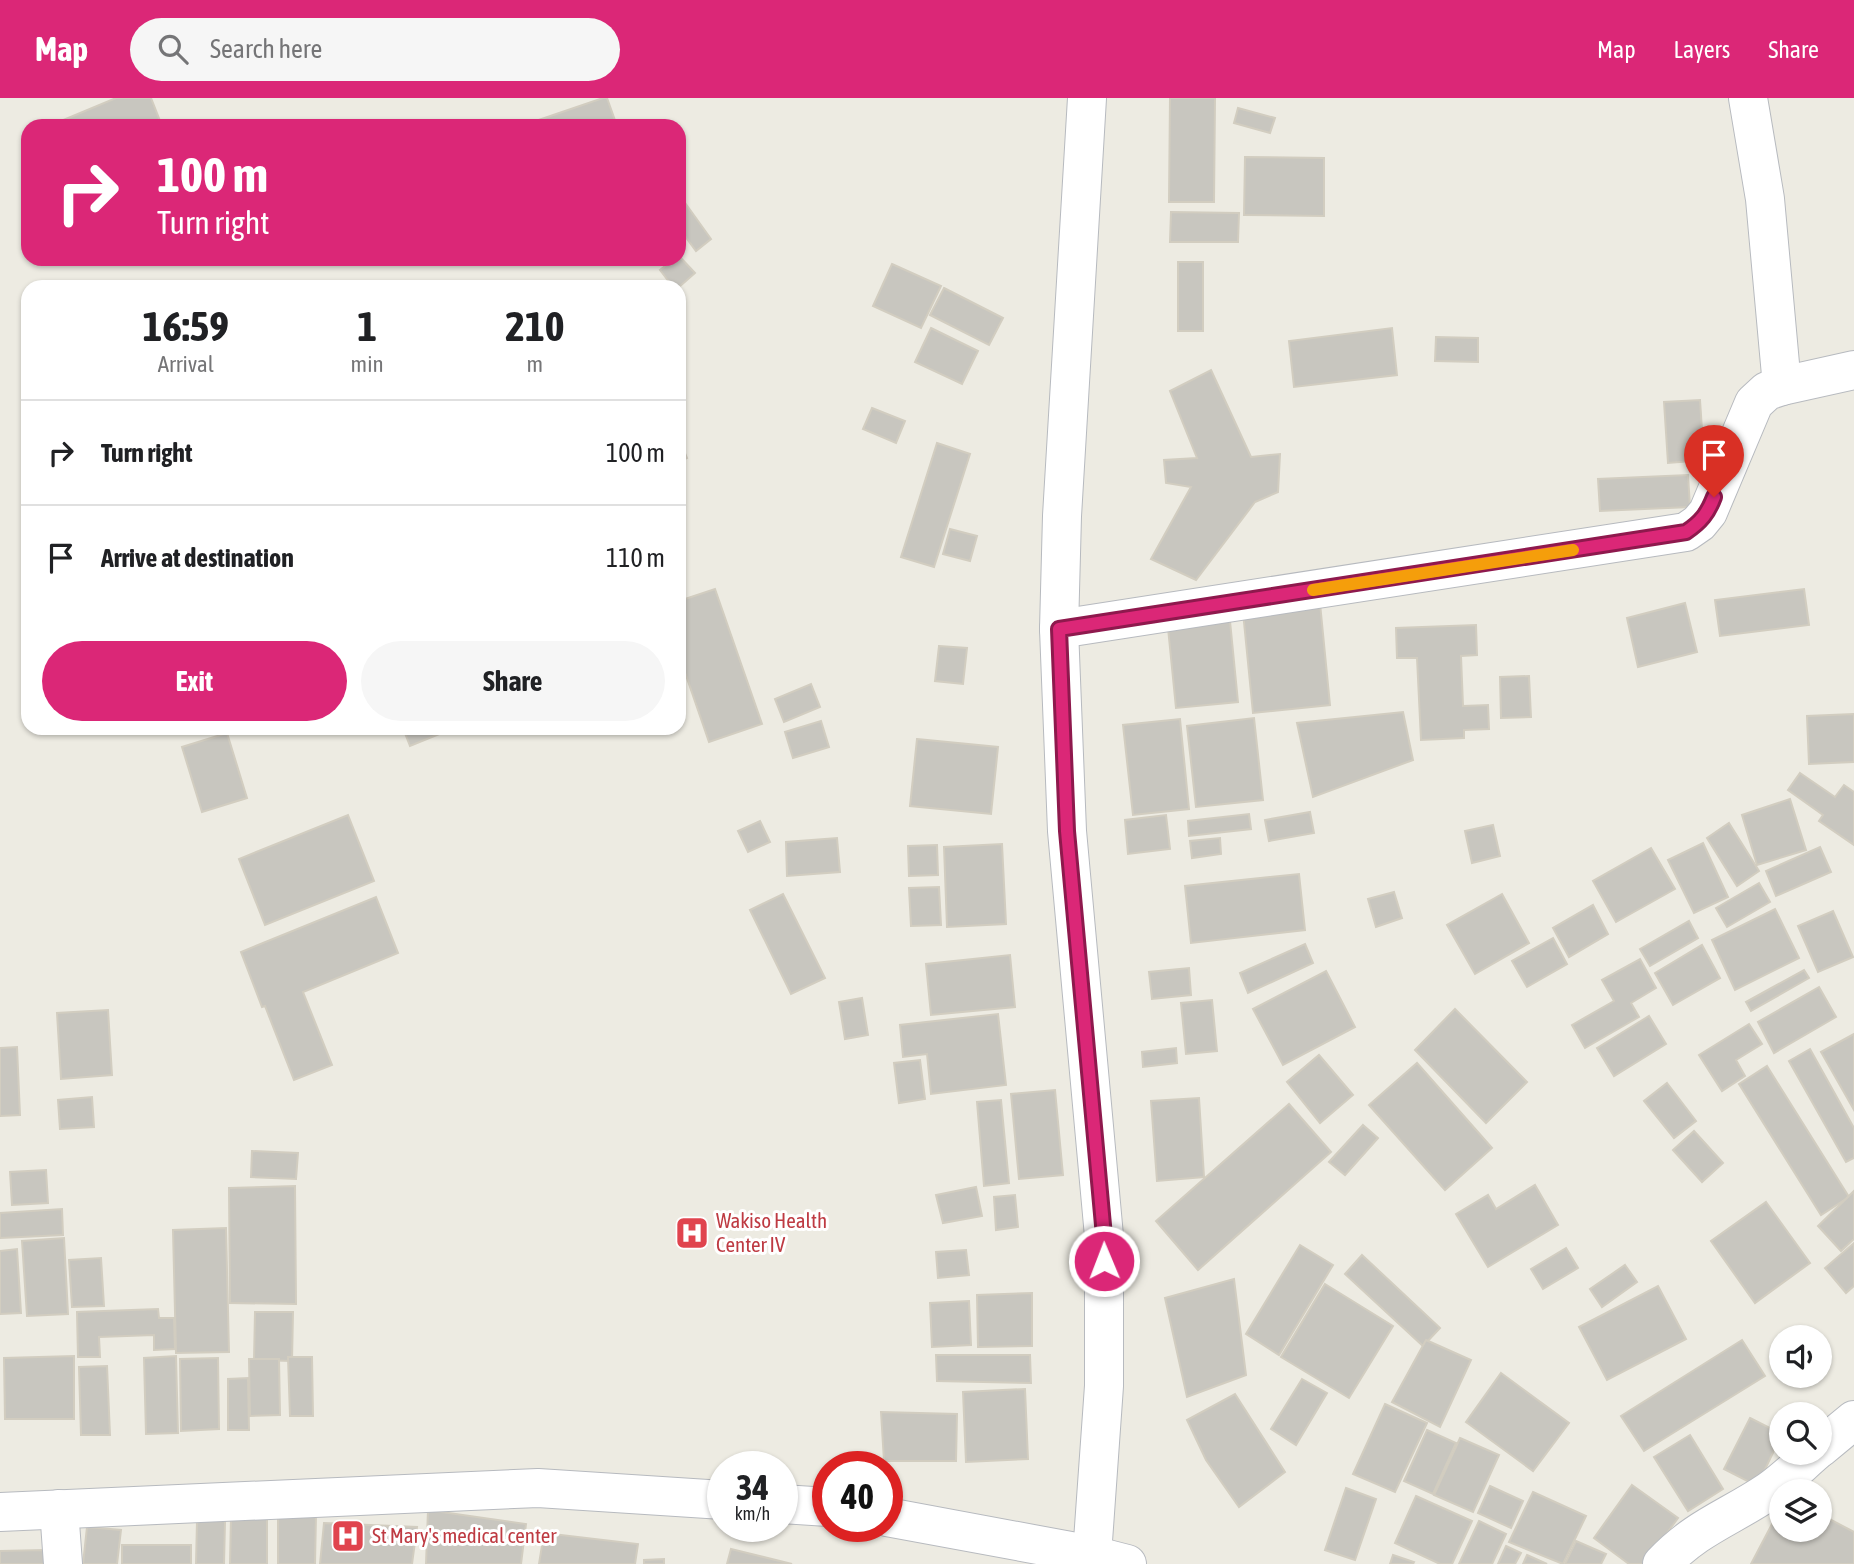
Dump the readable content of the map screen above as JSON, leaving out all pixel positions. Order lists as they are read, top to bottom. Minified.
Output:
{"places":{"hospital":["Wakiso Health Center IV","St Mary's medical center"]},"page":{"header":"Map","search":"Search here","nav":["Map","Layers","Share"],"turn":["100 m","Turn right"],"eta":["16:59","Arrival","1","min","210","m"],"list":[{"name":"Turn right","value":"100 m"},{"name":"Arrive at destination","value":"110 m"}],"buttons":["Exit","Share"],"speed":"34 km/h","limit":"40"}}
